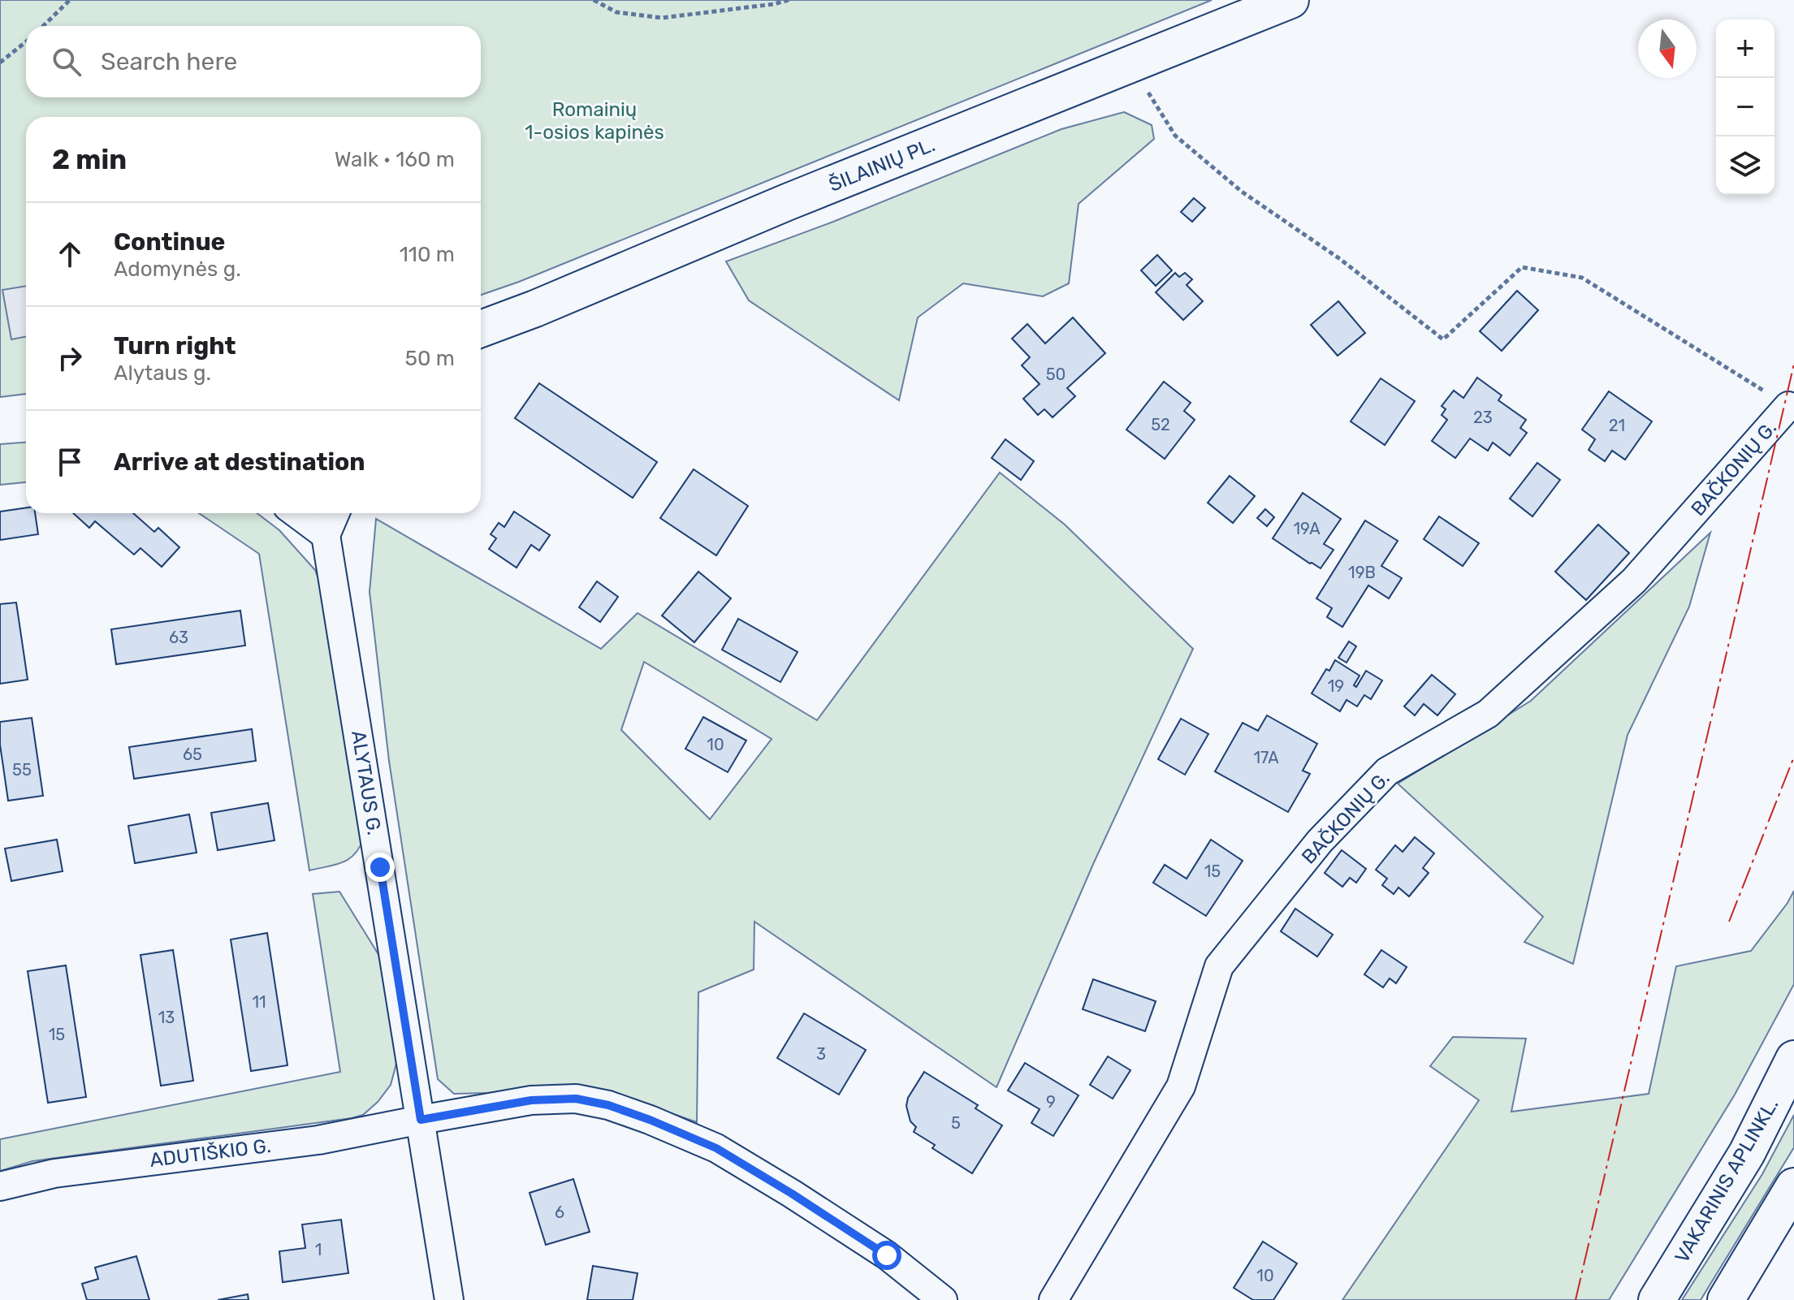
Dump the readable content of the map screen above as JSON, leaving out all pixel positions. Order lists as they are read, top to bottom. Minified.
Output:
{"streets":{"main road":["ŠILAINIŲ PL.","VAKARINIS APLINKL."],"street":["BAČKONIŲ G.","ALYTAUS G.","ADUTIŠKIO G."]},"crossings":[["ALYTAUS G.","ADUTIŠKIO G."]],"parks":["Romainių 1-osios kapinės"],"house_numbers":["50","23","52","21","19A","19B","63","19","10","65","17A","55","15","11","13","15","3","9","5","6","1","10"],"north":"bottom","page":{"map_buttons":["+","−"],"search":"Search here","heading":["2 min","Walk · 160 m"],"list":[["Continue","Adomynės g.","110 m"],["Turn right","Alytaus g.","50 m"],"Arrive at destination"]}}
